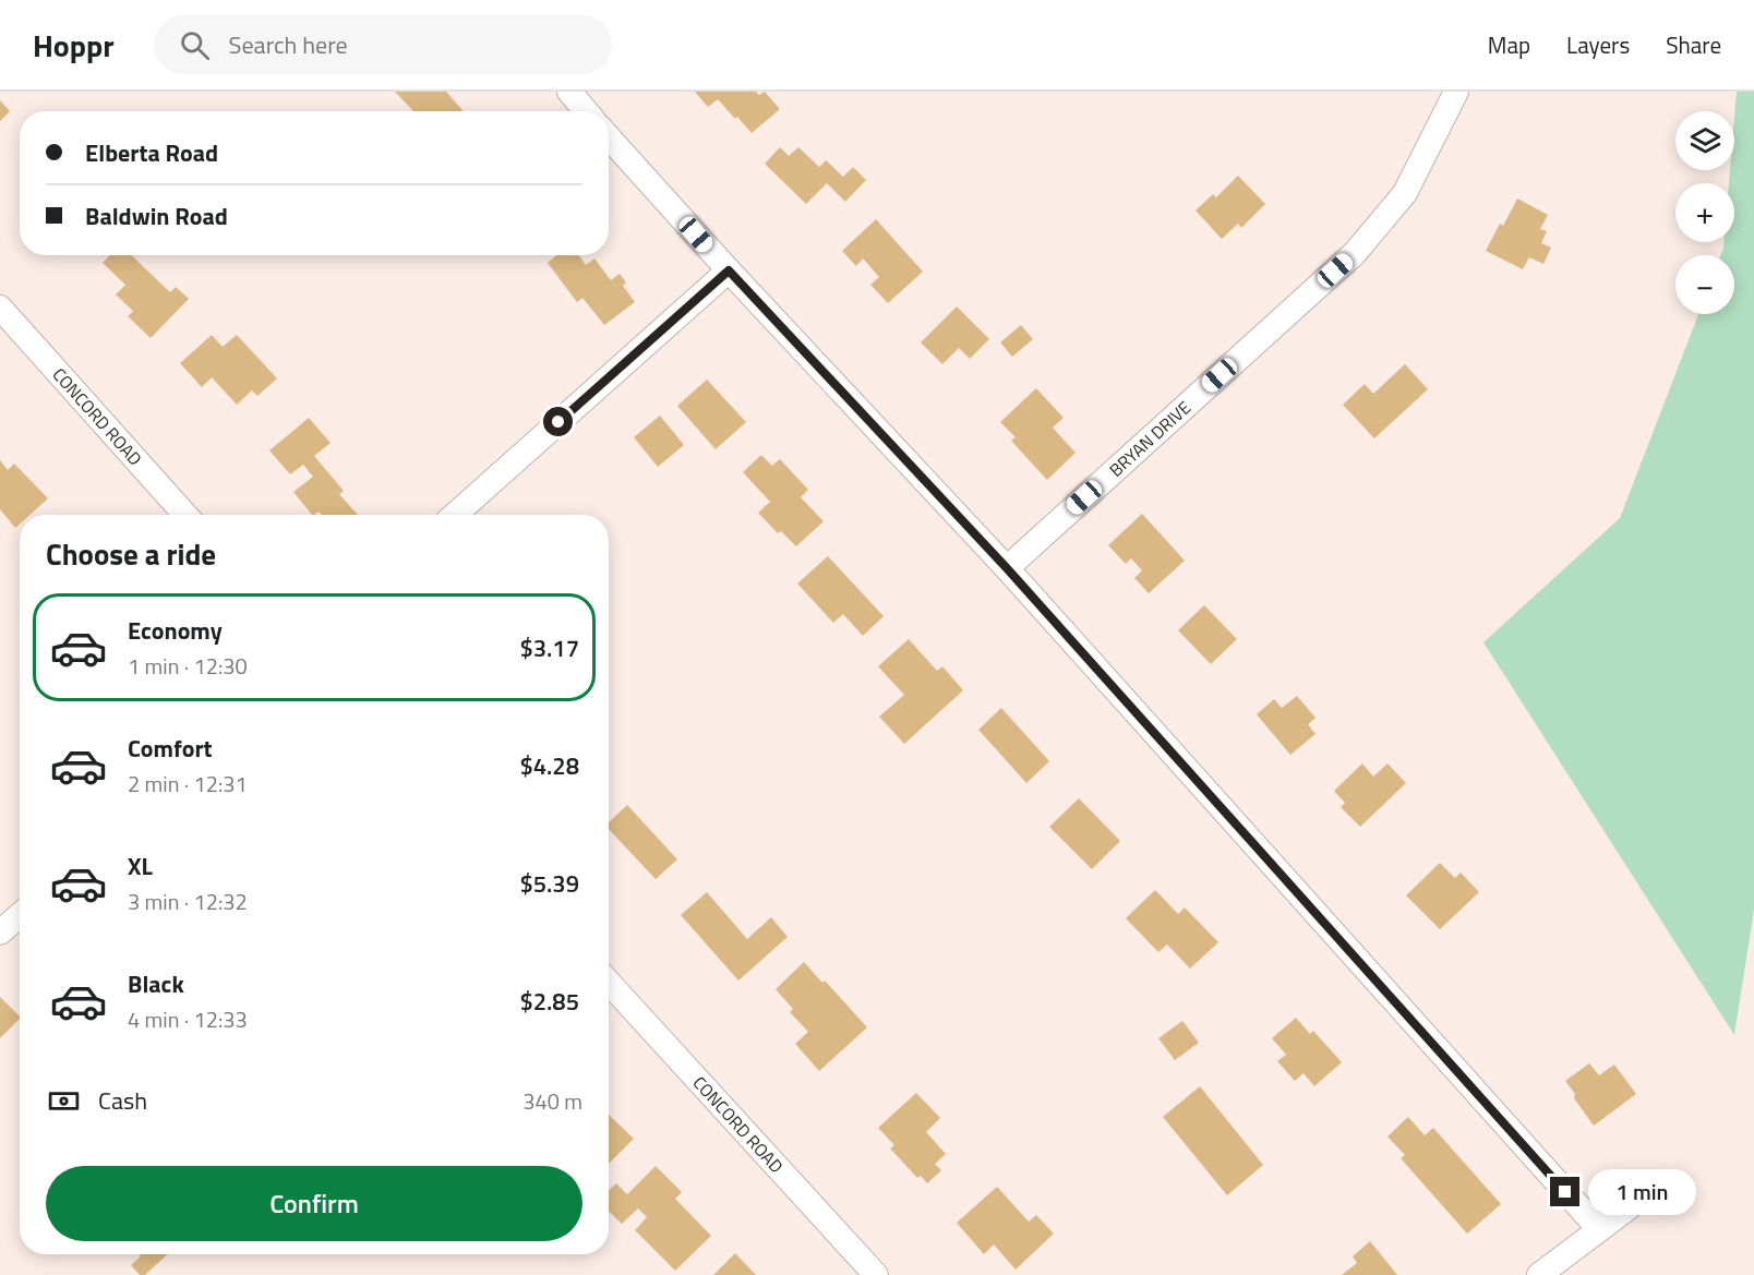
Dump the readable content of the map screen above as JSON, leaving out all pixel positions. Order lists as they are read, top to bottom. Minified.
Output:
{"streets":{"street":["CONCORD ROAD","BRYAN DRIVE"]},"page":{"header":"Hoppr","search":"Search here","nav":["Map","Layers","Share"],"map_buttons":["+","−"],"banner":["Elberta Road","Baldwin Road"],"heading":"Choose a ride","list":[{"name":"Economy","note":"1 min · 12:30","value":"$3.17"},{"name":"Comfort","note":"2 min · 12:31","value":"$4.28"},{"name":"XL","note":"3 min · 12:32","value":"$5.39"},{"name":"Black","note":"4 min · 12:33","value":"$2.85"}],"pay":["Cash","340 m"],"buttons":"Confirm","bubble":"1 min"}}
